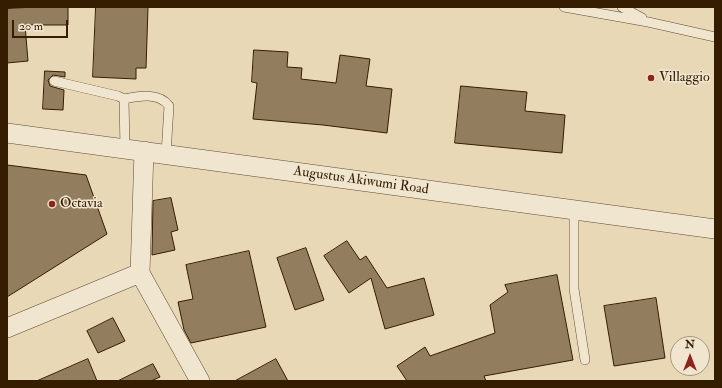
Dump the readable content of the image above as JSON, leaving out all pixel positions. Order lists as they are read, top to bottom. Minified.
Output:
{"streets":{"street":["Augustus Akiwumi Road"]},"places":["Villaggio","Octavia"],"scale_bar":"20 m","north":"top"}
